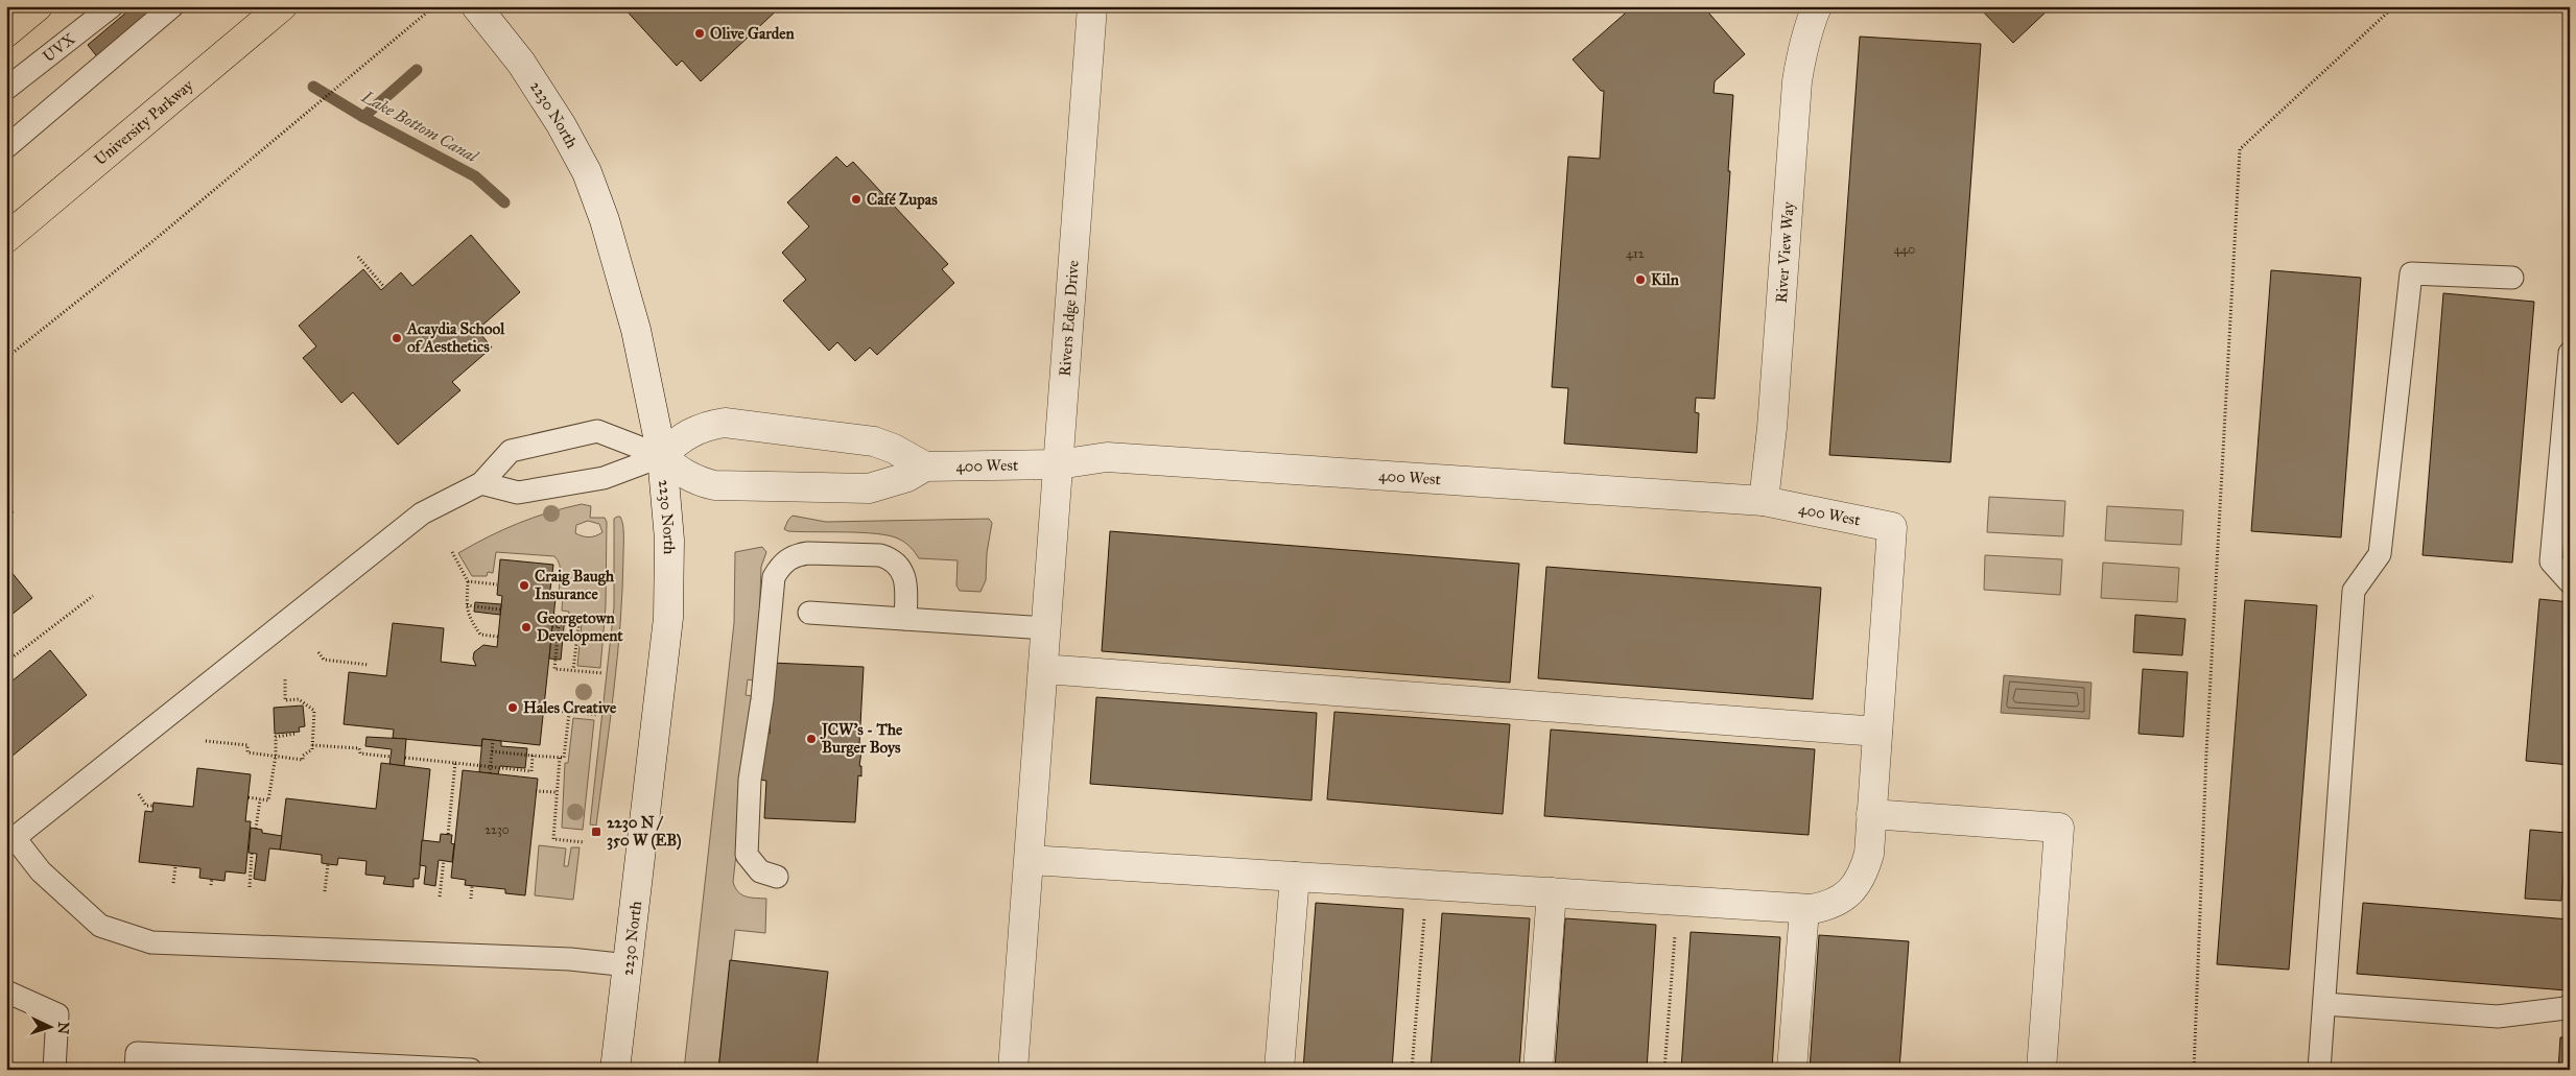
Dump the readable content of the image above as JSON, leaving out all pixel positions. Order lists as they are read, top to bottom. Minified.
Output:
{"streets":{"main road":["University Parkway"],"street":["2230 North","River View Way","Rivers Edge Drive","400 West"],"lane":["UVX"]},"crossings":[["2230 North","400 West"],["River View Way","400 West"],["Rivers Edge Drive","400 West"]],"water":["Lake Bottom Canal"],"places":{"other":["Olive Garden","Café Zupas","Kiln","Acaydia School of Aesthetics","Craig Baugh Insurance","Georgetown Development","Hales Creative","JCW's - The Burger Boys"],"transit":["2230 N / 350 W (EB)"]},"house_numbers":["440","412","2230"],"north":"right"}
